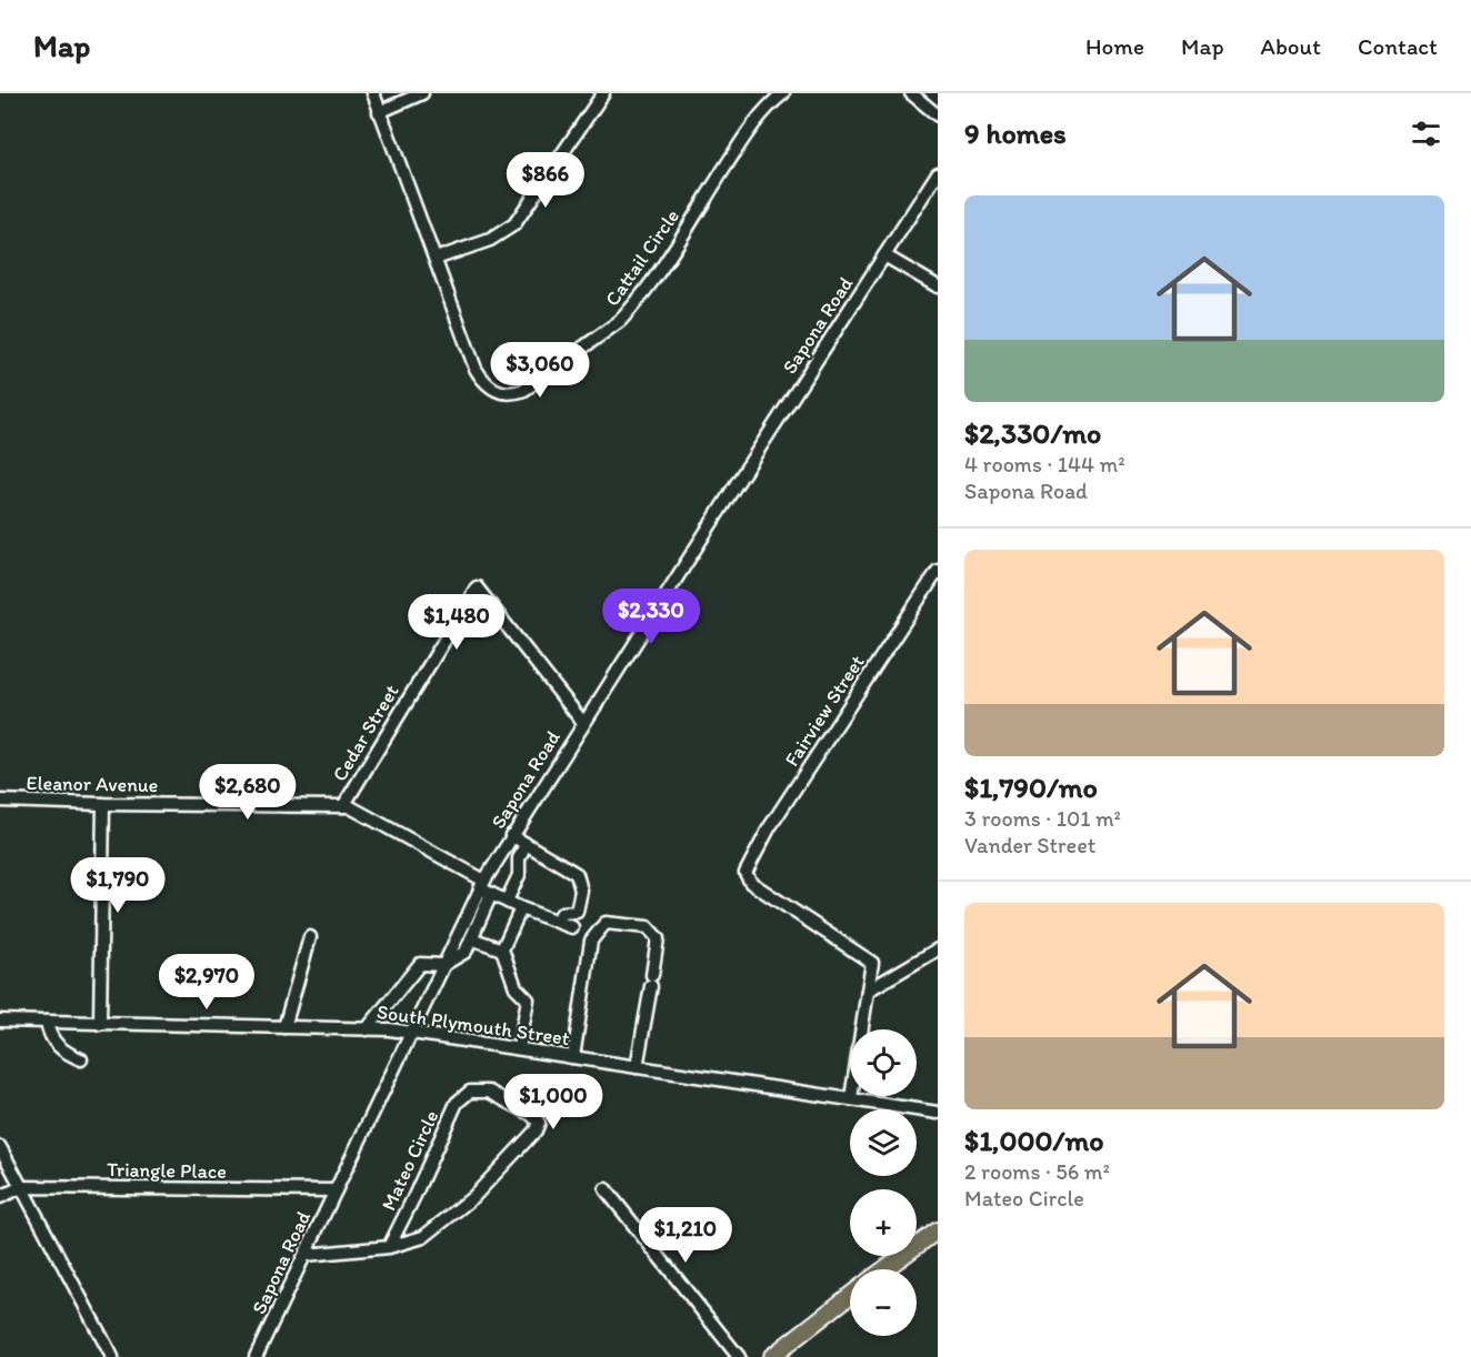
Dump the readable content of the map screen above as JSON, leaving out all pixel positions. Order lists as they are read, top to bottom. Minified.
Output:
{"streets":{"street":["Cattail Circle","Sapona Road","Fairview Street","Cedar Street","Eleanor Avenue","South Plymouth Street","Mateo Circle","Triangle Place"]},"crossings":[["Sapona Road","Cedar Street"],["Sapona Road","Eleanor Avenue"],["Sapona Road","South Plymouth Street"],["Sapona Road","Mateo Circle"],["Sapona Road","Triangle Place"],["Cedar Street","Eleanor Avenue"]],"page":{"header":"Map","nav":["Home","Map","About","Contact"],"heading":"9 homes","price":["$866","$3,060","$2,330","$1,480","$2,680","$1,790","$2,970","$1,000","$1,210"],"list":[{"name":"$2,330/mo","note":"4 rooms · 144 m² · Sapona Road"},{"name":"$1,790/mo","note":"3 rooms · 101 m² · Vander Street"},{"name":"$1,000/mo","note":"2 rooms · 56 m² · Mateo Circle"}],"map_buttons":["+","−"]}}
